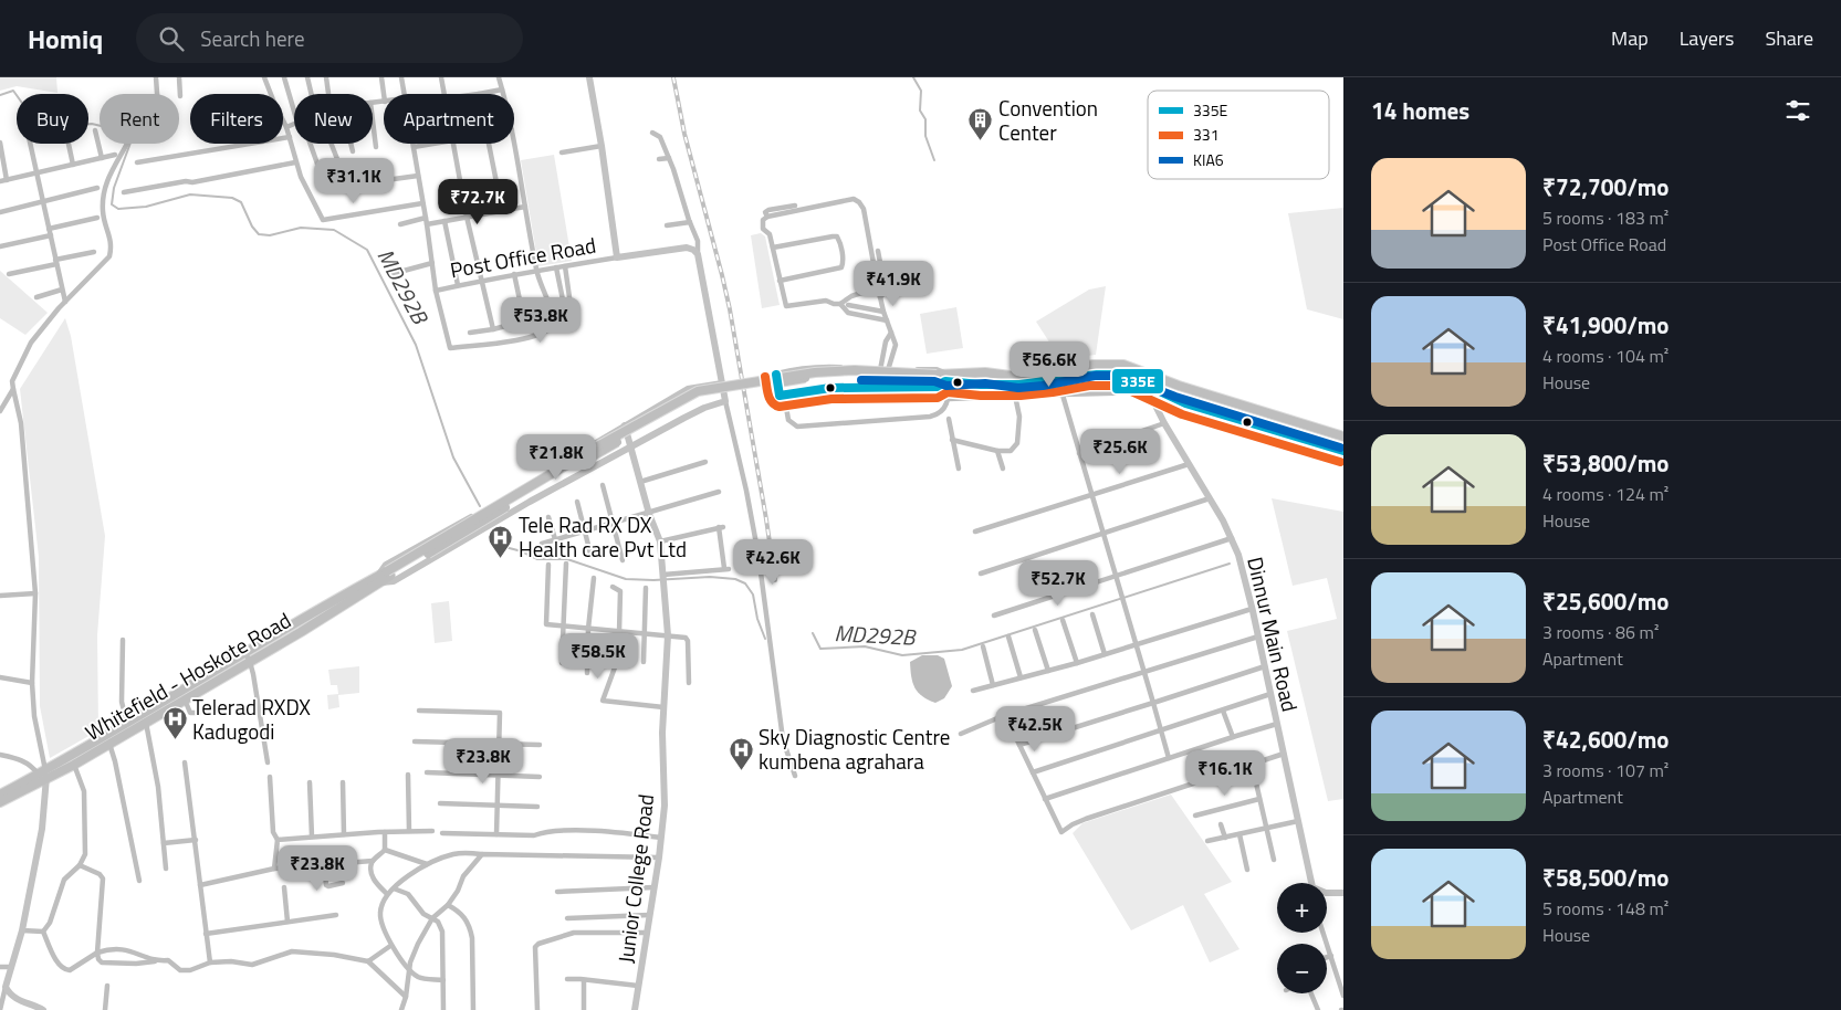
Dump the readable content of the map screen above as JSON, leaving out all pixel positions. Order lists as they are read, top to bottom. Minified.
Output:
{"streets":{"main road":["Whitefield - Hoskote Road"],"street":["Post Office Road","Dinnur Main Road","Junior College Road"]},"water":["MD292B"],"places":{"building":["Convention Center"],"hospital":["Tele Rad RX DX Health care Pvt Ltd","Telerad RXDX Kadugodi","Sky Diagnostic Centre kumbena agrahara"]},"lines":["transit line 335E","transit line KIA6","transit line 331"],"legend":["335E","331","KIA6"],"page":{"header":"Homiq","search":"Search here","nav":["Map","Layers","Share"],"heading":"14 homes","chip":["Buy","Rent","Filters","New","Apartment"],"list":[{"name":"₹72,700/mo","note":"5 rooms · 183 m² · Post Office Road"},{"name":"₹41,900/mo","note":"4 rooms · 104 m² · House"},{"name":"₹53,800/mo","note":"4 rooms · 124 m² · House"},{"name":"₹25,600/mo","note":"3 rooms · 86 m² · Apartment"},{"name":"₹42,600/mo","note":"3 rooms · 107 m² · Apartment"},{"name":"₹58,500/mo","note":"5 rooms · 148 m² · House"}],"price":["₹31.1K","₹72.7K","₹41.9K","₹53.8K","₹56.6K","₹25.6K","₹21.8K","₹42.6K","₹52.7K","₹58.5K","₹42.5K","₹23.8K","₹16.1K","₹23.8K"],"map_buttons":["+","−"]}}
